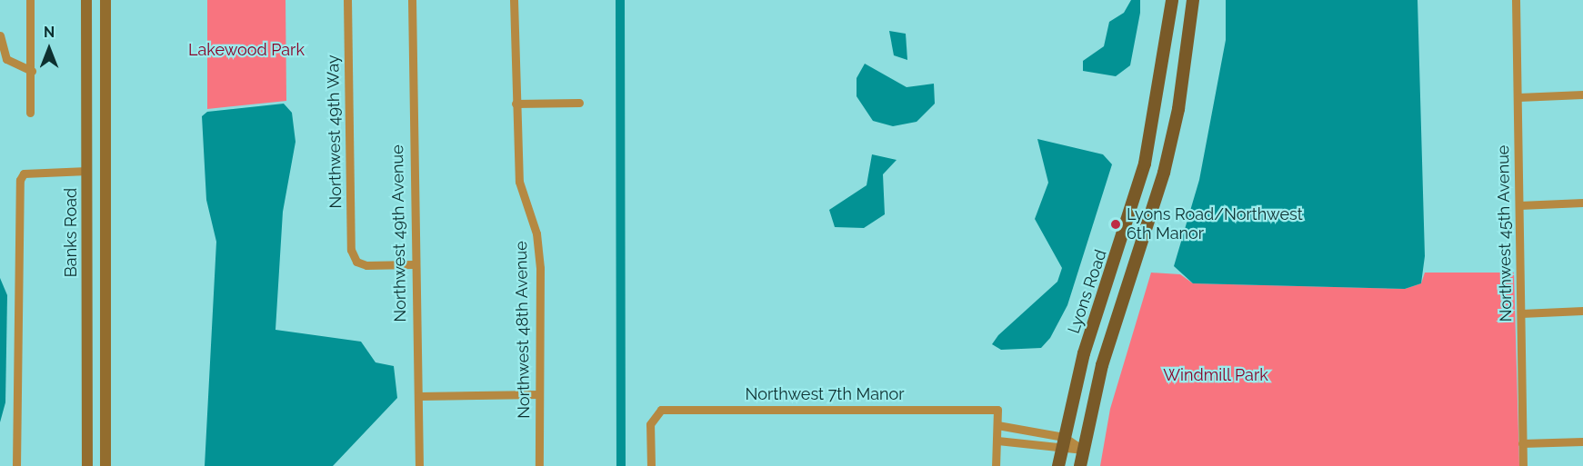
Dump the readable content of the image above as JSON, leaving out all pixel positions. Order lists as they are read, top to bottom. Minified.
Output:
{"streets":{"main road":["Lyons Road"],"street":["Northwest 49th Way","Banks Road","Northwest 49th Avenue","Northwest 45th Avenue","Northwest 48th Avenue","Northwest 7th Manor"]},"crossings":[["Northwest 49th Way","Northwest 49th Avenue"]],"parks":["Lakewood Park","Windmill Park"],"places":["Lyons Road/Northwest 6th Manor"],"north":"top"}
